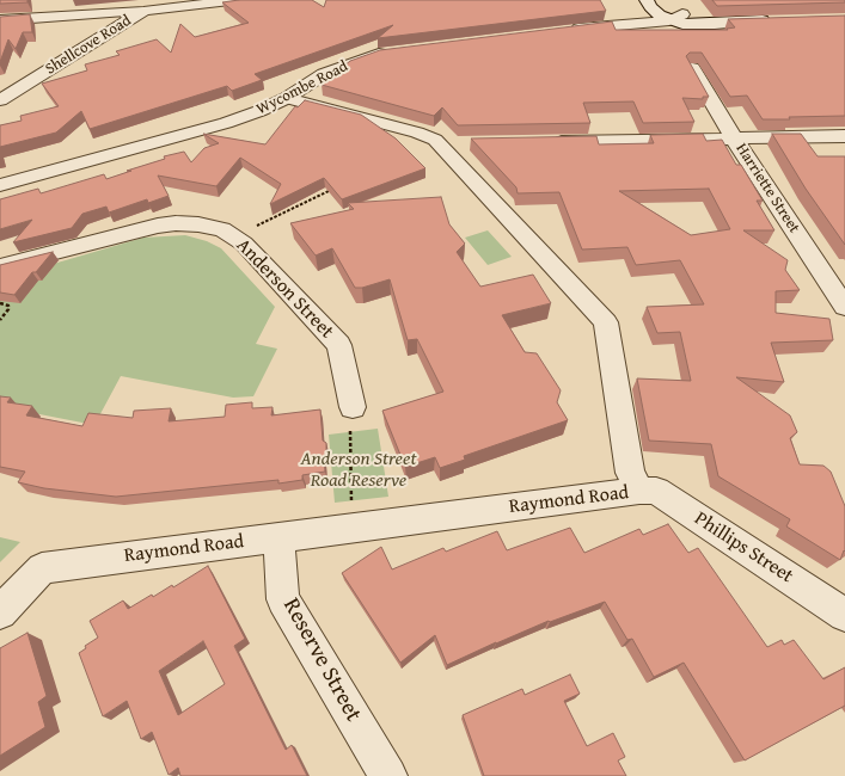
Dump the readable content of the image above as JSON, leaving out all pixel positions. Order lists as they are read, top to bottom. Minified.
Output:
{"streets":{"street":["Shellcove Road","Wycombe Road","Harriette Street","Anderson Street","Raymond Road","Phillips Street","Reserve Street"]},"crossings":[["Wycombe Road","Raymond Road"],["Raymond Road","Phillips Street"],["Raymond Road","Reserve Street"]],"parks":["Anderson Street Road Reserve"]}
